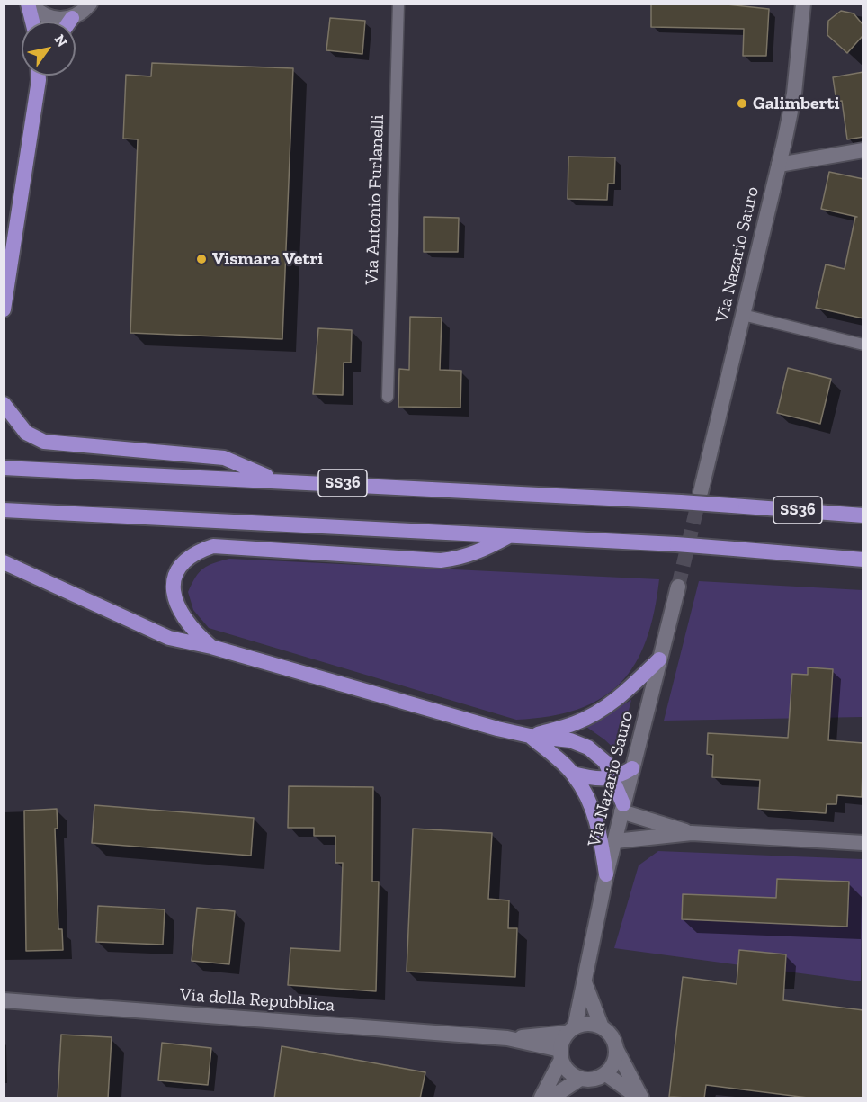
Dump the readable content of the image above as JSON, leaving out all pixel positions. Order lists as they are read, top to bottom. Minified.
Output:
{"streets":{"highway":["SS36"],"main road":["Via Nazario Sauro","Via della Repubblica"],"lane":["Via Antonio Furlanelli"]},"places":["Galimberti","Vismara Vetri"],"north":"top right"}
